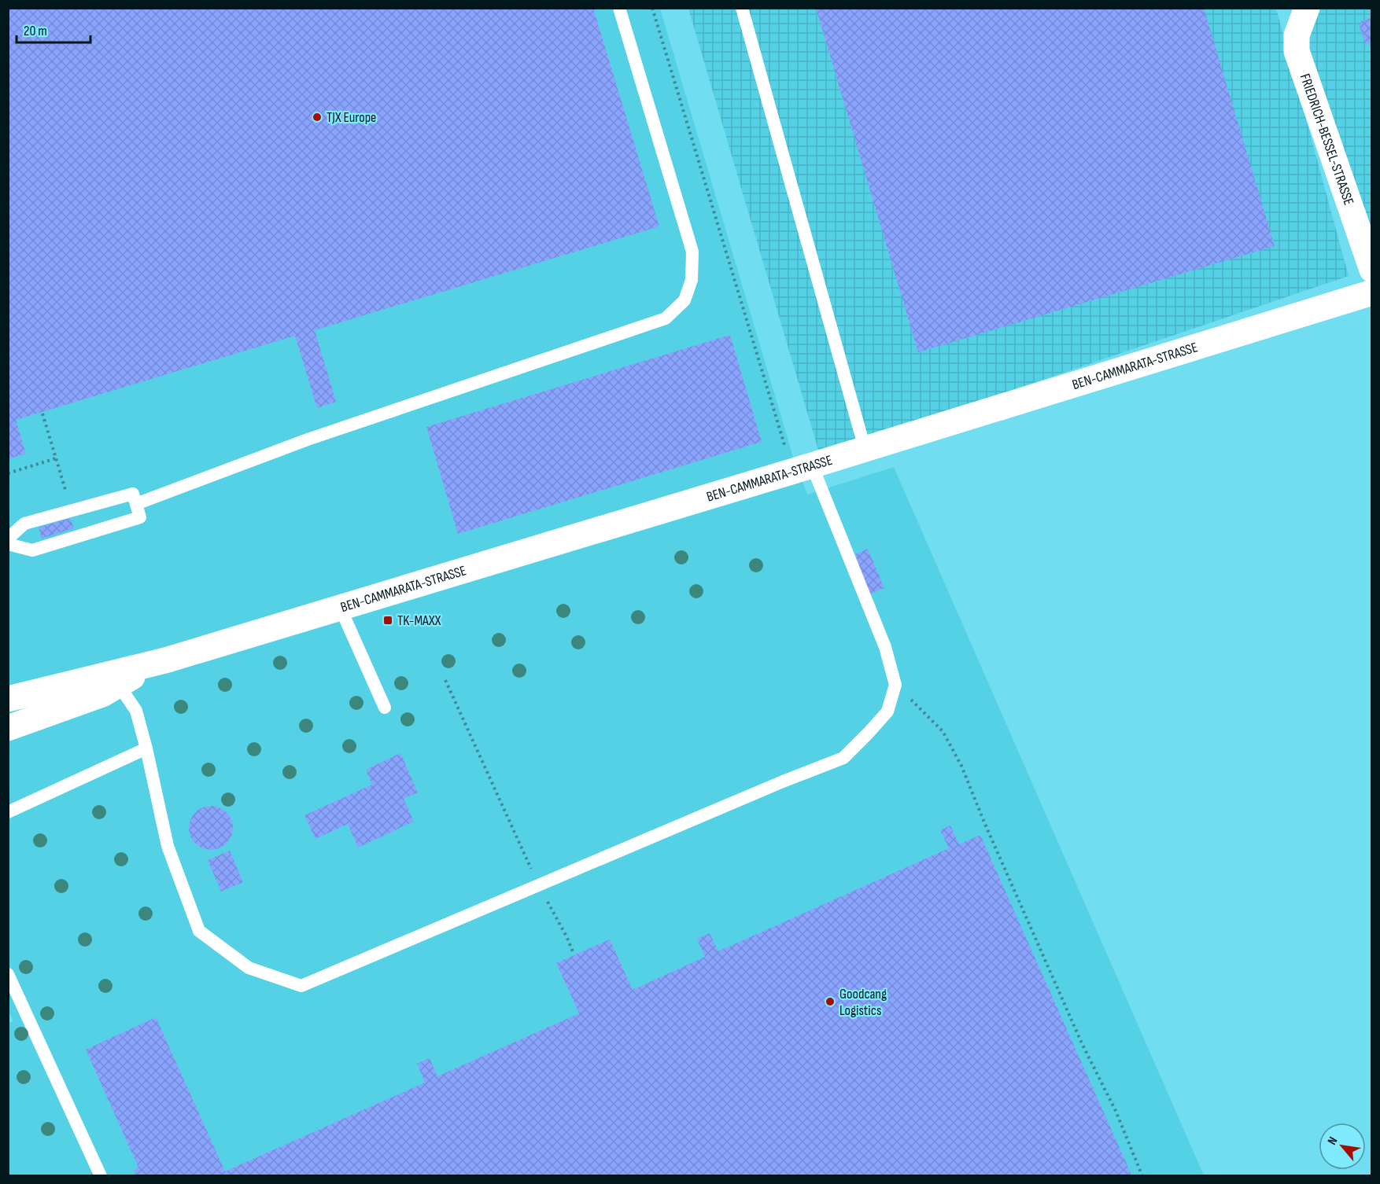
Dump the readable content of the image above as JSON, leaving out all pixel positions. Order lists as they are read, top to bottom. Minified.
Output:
{"streets":{"street":["FRIEDRICH-BESSEL-STRASSE","BEN-CAMMARATA-STRASSE"]},"places":{"other":["TJX Europe","Goodcang Logistics"],"transit":["TK-MAXX"]},"scale_bar":"20 m","north":"top left"}
